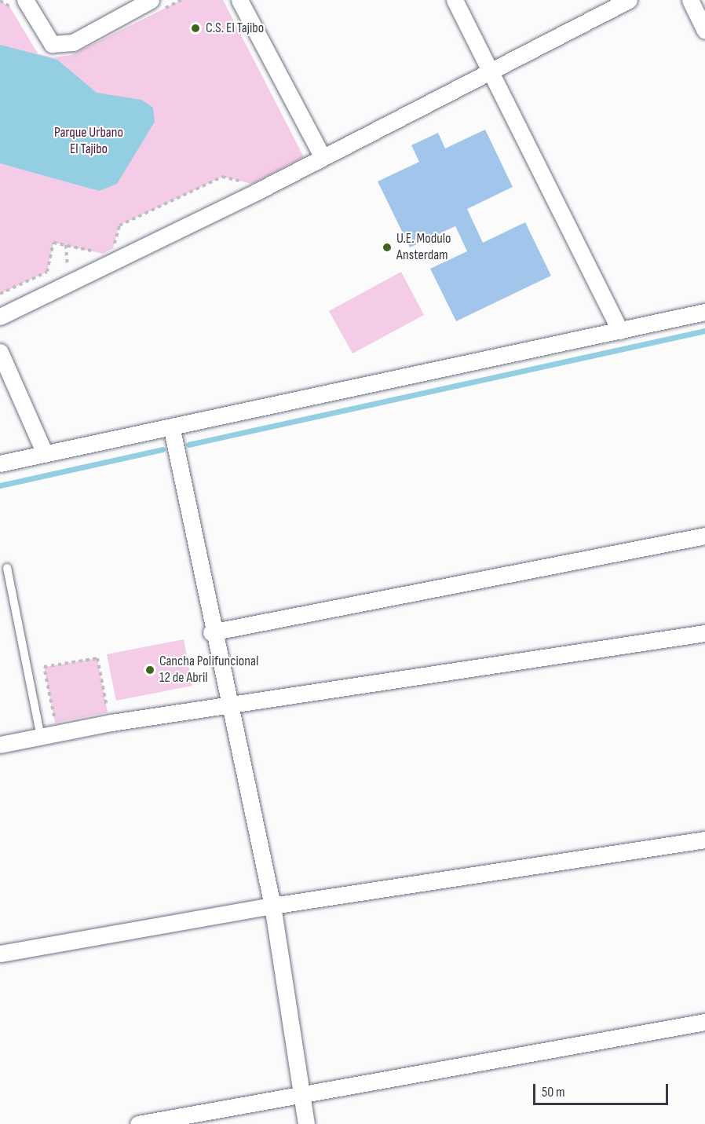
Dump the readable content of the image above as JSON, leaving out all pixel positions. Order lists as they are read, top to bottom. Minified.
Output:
{"parks":["Parque Urbano El Tajibo"],"places":["C.S. El Tajibo","U.E. Modulo Ansterdam","Cancha Polifuncional 12 de Abril"],"scale_bar":"50 m"}
